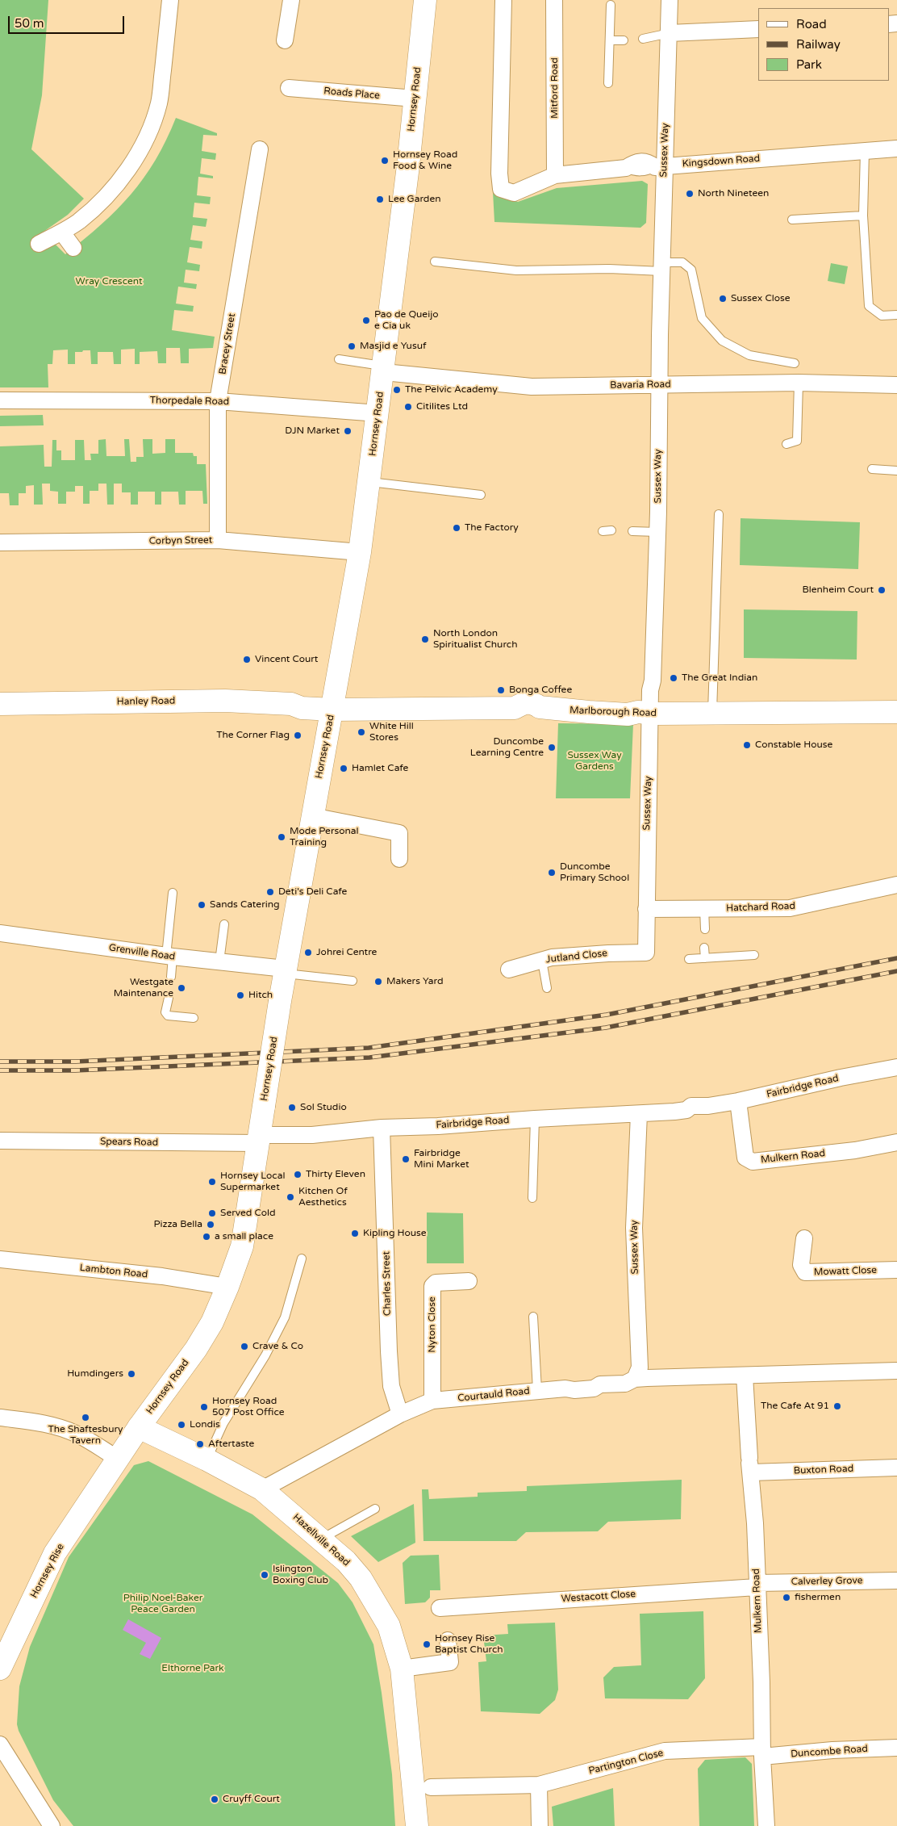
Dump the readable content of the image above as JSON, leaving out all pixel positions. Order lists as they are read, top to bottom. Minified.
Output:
{"streets":{"main road":["Hornsey Road","Hanley Road","Marlborough Road","Hazellville Road","Hornsey Rise"],"street":["Mitford Road","Roads Place","Sussex Way","Kingsdown Road","Bracey Street","Bavaria Road","Thorpedale Road","Corbyn Street","Hatchard Road","Grenville Road","Jutland Close","Fairbridge Road","Spears Road","Mulkern Road","Lambton Road","Mowatt Close","Charles Street","Nyton Close","Courtauld Road","Buxton Road","Calverley Grove","Westacott Close","Duncombe Road","Partington Close"]},"crossings":[["Mitford Road","Kingsdown Road"],["Roads Place","Hornsey Road"],["Hornsey Road","Bavaria Road"],["Hornsey Road","Thorpedale Road"],["Hornsey Road","Corbyn Street"],["Hornsey Road","Hanley Road"],["Hornsey Road","Marlborough Road"],["Hornsey Road","Grenville Road"],["Hornsey Road","Fairbridge Road"],["Hornsey Road","Spears Road"],["Hornsey Road","Lambton Road"],["Hornsey Road","Hazellville Road"],["Hornsey Road","Hornsey Rise"],["Sussex Way","Kingsdown Road"],["Sussex Way","Bavaria Road"],["Sussex Way","Marlborough Road"],["Sussex Way","Hatchard Road"],["Sussex Way","Jutland Close"],["Sussex Way","Fairbridge Road"],["Sussex Way","Courtauld Road"],["Bracey Street","Thorpedale Road"],["Bracey Street","Corbyn Street"],["Hanley Road","Marlborough Road"],["Fairbridge Road","Spears Road"],["Fairbridge Road","Mulkern Road"],["Fairbridge Road","Charles Street"],["Mulkern Road","Courtauld Road"],["Mulkern Road","Buxton Road"],["Mulkern Road","Calverley Grove"],["Mulkern Road","Westacott Close"],["Mulkern Road","Duncombe Road"],["Mulkern Road","Partington Close"],["Charles Street","Courtauld Road"],["Nyton Close","Courtauld Road"],["Courtauld Road","Hazellville Road"],["Calverley Grove","Westacott Close"],["Duncombe Road","Partington Close"]],"parks":["Wray Crescent","Sussex Way Gardens","Philip Noel-Baker Peace Garden","Elthorne Park"],"places":["Hornsey Road Food & Wine","North Nineteen","Lee Garden","Sussex Close","Pao de Queijo e Cia uk","Masjid e Yusuf","The Pelvic Academy","Citilites Ltd","DJN Market","The Factory","Blenheim Court","North London Spiritualist Church","Vincent Court","The Great Indian","Bonga Coffee","White Hill Stores","The Corner Flag","Constable House","Duncombe Learning Centre","Hamlet Cafe","Mode Personal Training","Duncombe Primary School","Deti's Deli Cafe","Sands Catering","Johrei Centre","Makers Yard","Westgate Maintenance","Hitch","Sol Studio","Fairbridge Mini Market","Thirty Eleven","Hornsey Local Supermarket","Kitchen Of Aesthetics","Served Cold","Pizza Bella","Kipling House","a small place","Crave & Co","Humdingers","The Cafe At 91","Hornsey Road 507 Post Office","The Shaftesbury Tavern","Londis","Aftertaste","Islington Boxing Club","fishermen","Hornsey Rise Baptist Church","Cruyff Court"],"legend":["Road","Railway","Park"],"scale_bar":"50 m"}
